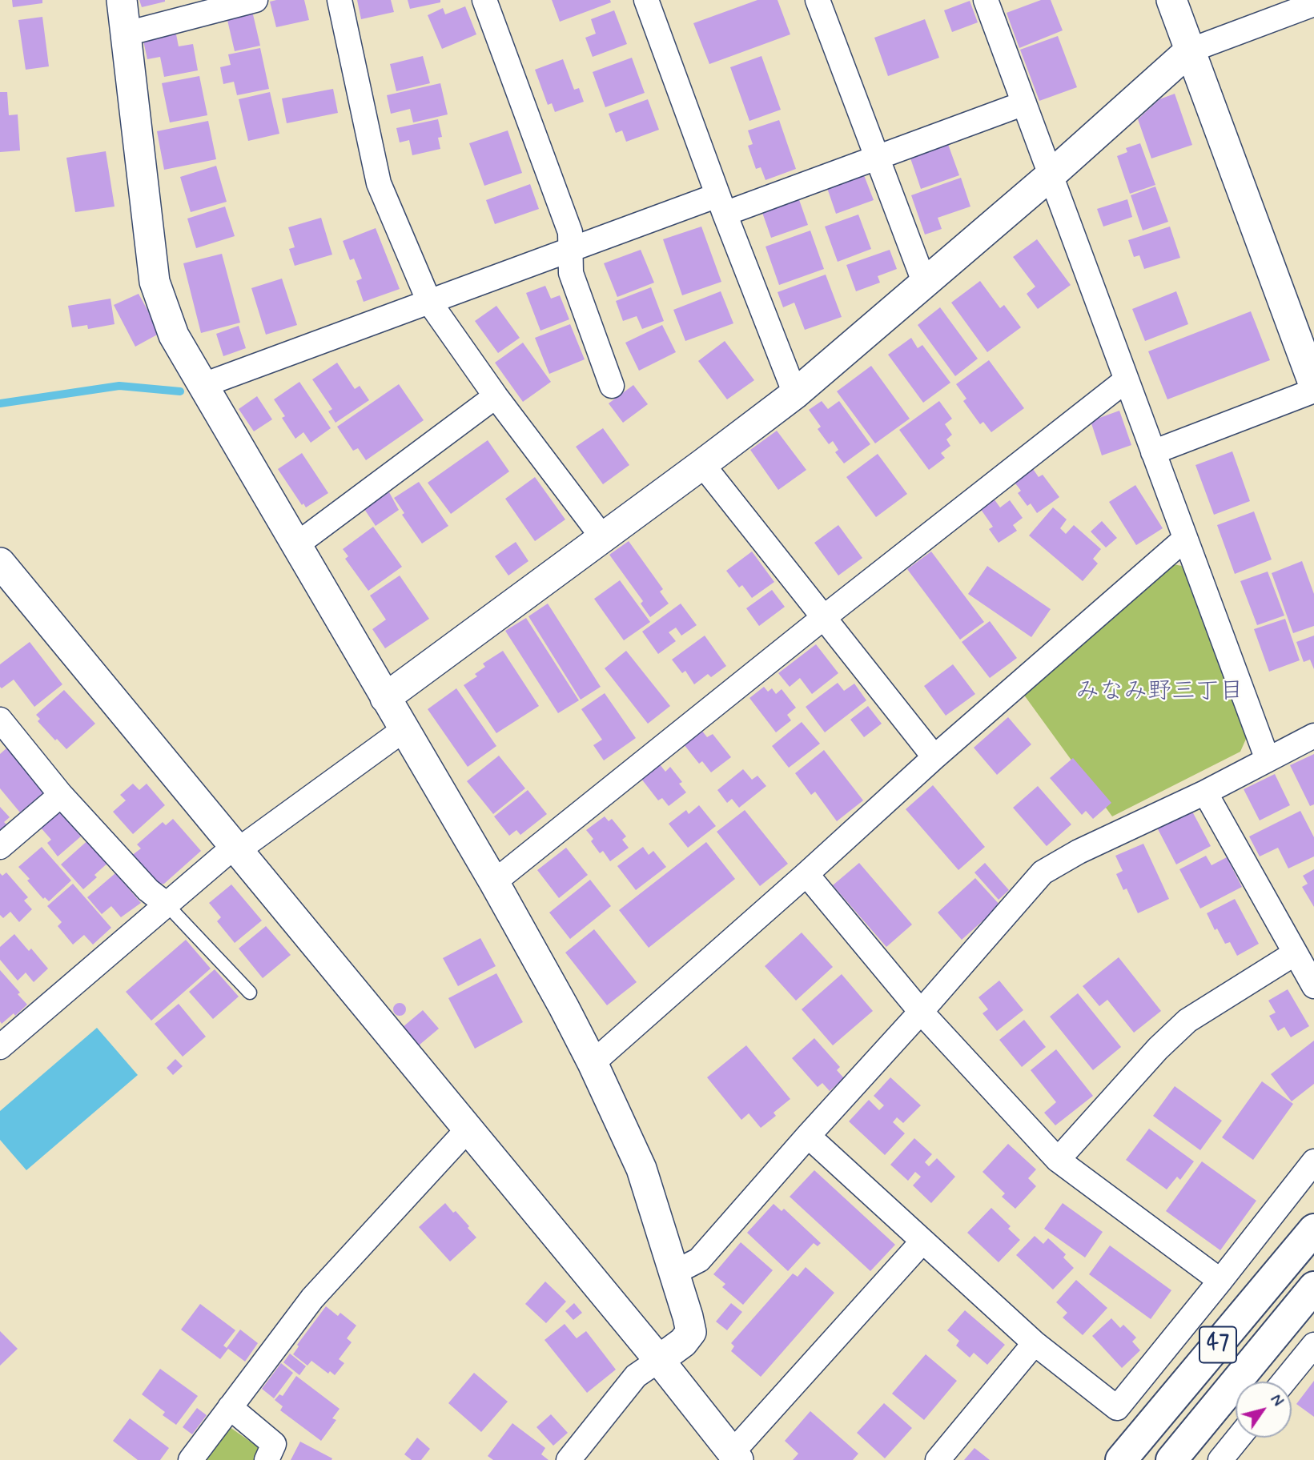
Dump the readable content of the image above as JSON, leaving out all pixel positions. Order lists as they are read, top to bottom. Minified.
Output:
{"streets":{"main road":["47"]},"districts":["みなみ野三丁目"],"north":"top right"}
